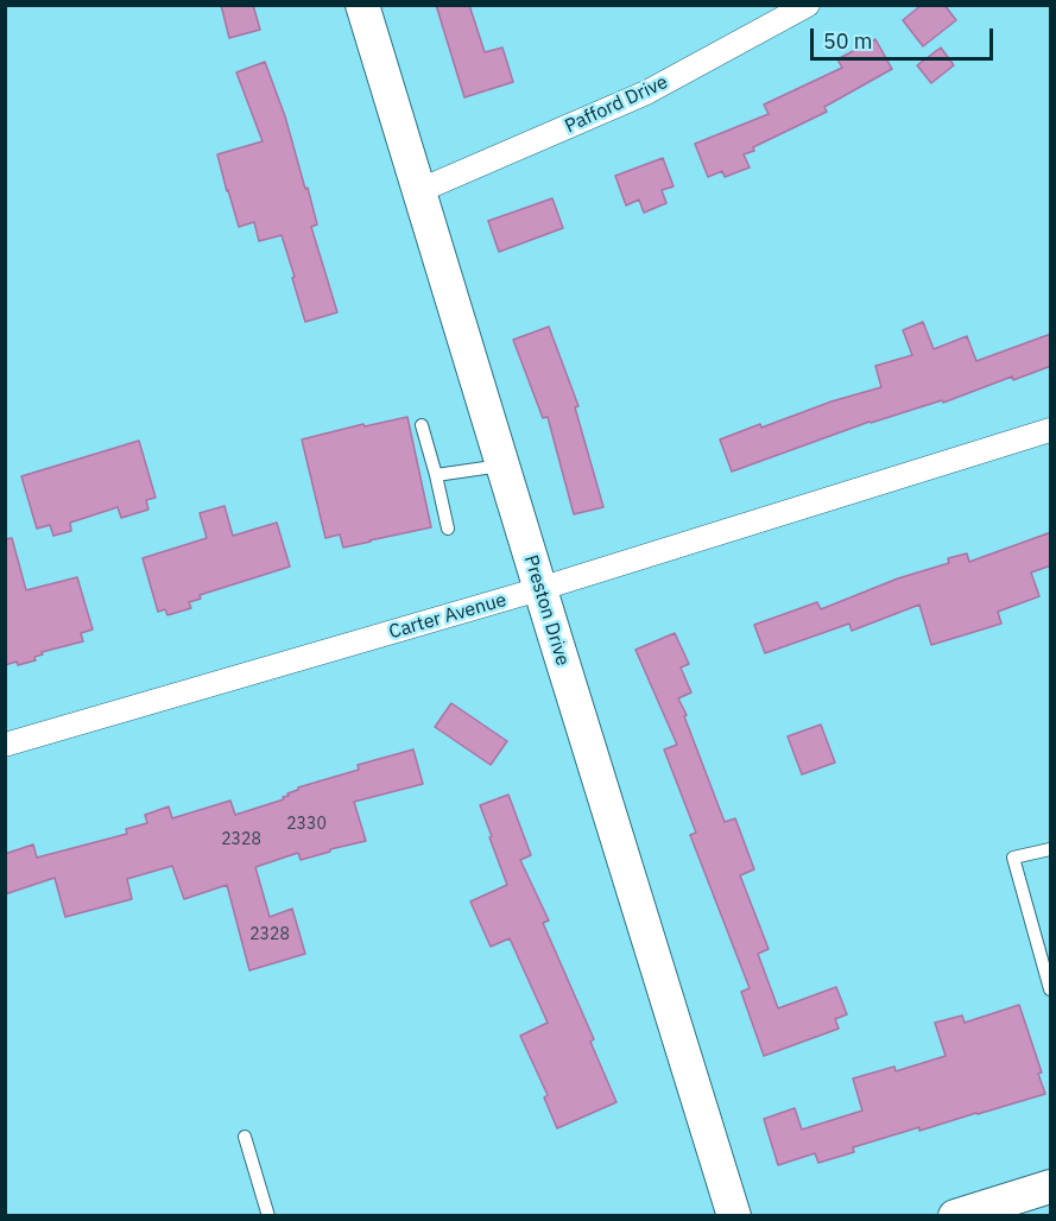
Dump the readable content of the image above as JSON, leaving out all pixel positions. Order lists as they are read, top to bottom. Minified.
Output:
{"streets":{"street":["Pafford Drive","Preston Drive","Carter Avenue"]},"crossings":[["Pafford Drive","Preston Drive"],["Preston Drive","Carter Avenue"]],"house_numbers":["2330","2328","2328"],"scale_bar":"50 m"}
